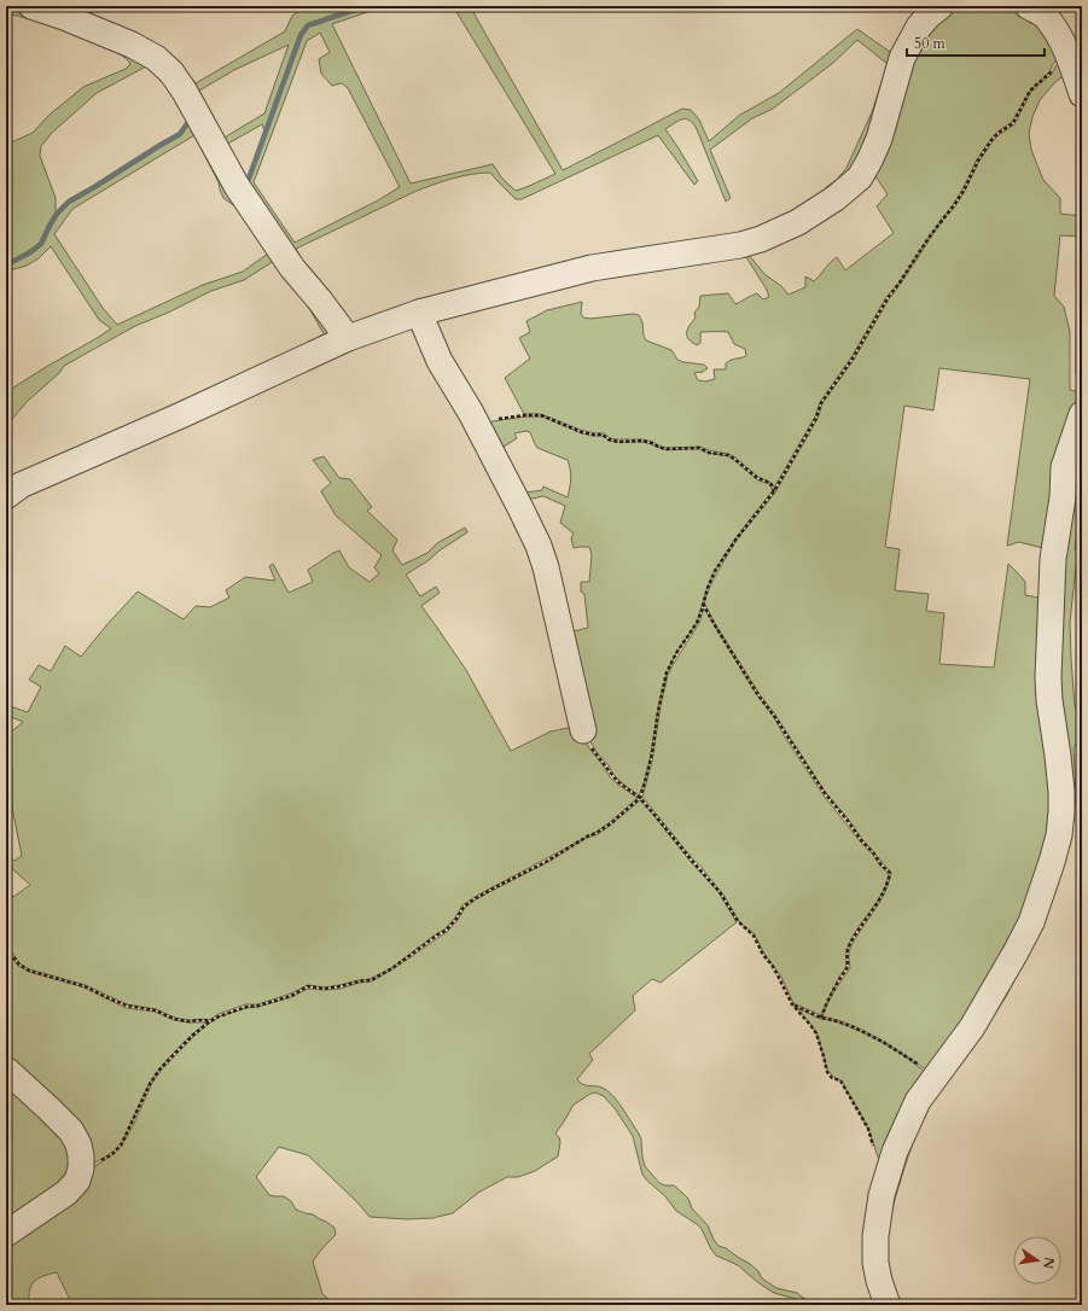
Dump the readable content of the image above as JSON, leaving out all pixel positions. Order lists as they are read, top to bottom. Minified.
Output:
{"scale_bar":"50 m","north":"right"}
